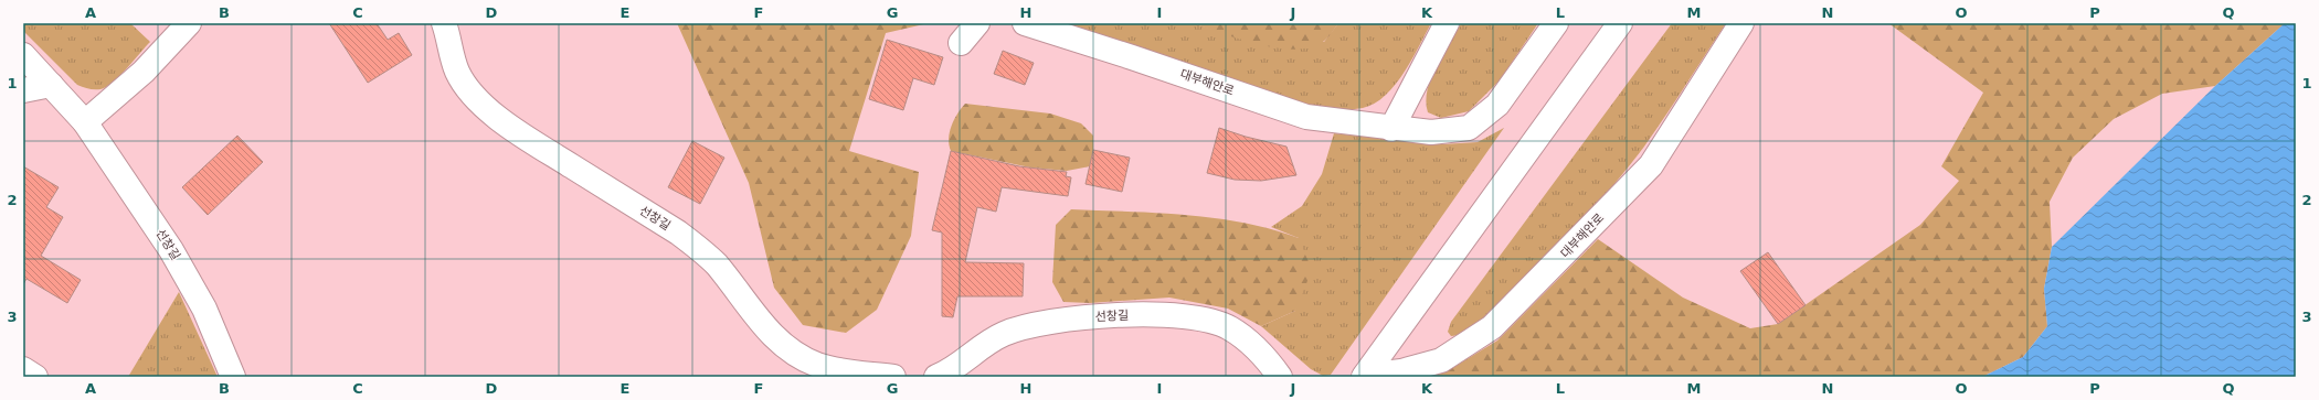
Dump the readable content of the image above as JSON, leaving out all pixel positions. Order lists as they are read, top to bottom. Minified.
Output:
{"streets":{"street":["대부해안로","선창길"]},"grid":{"columns":["A","B","C","D","E","F","G","H","I","J","K","L","M","N","O","P","Q"],"rows":["1","2","3"]}}
